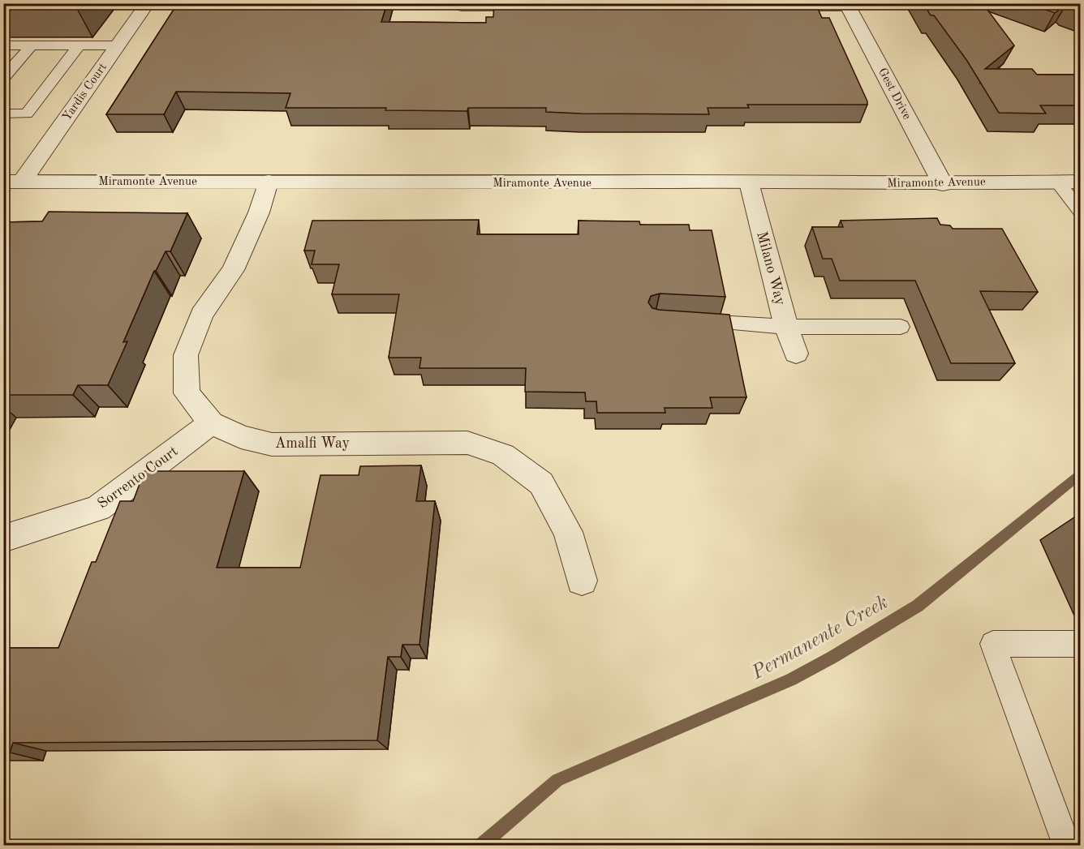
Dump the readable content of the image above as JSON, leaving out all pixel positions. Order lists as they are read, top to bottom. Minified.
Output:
{"streets":{"street":["Yardis Court","Gest Drive","Miramonte Avenue","Milano Way","Amalfi Way","Sorrento Court"]},"crossings":[["Yardis Court","Miramonte Avenue"],["Gest Drive","Miramonte Avenue"],["Miramonte Avenue","Milano Way"],["Miramonte Avenue","Amalfi Way"],["Amalfi Way","Sorrento Court"]],"water":["Permanente Creek"]}
